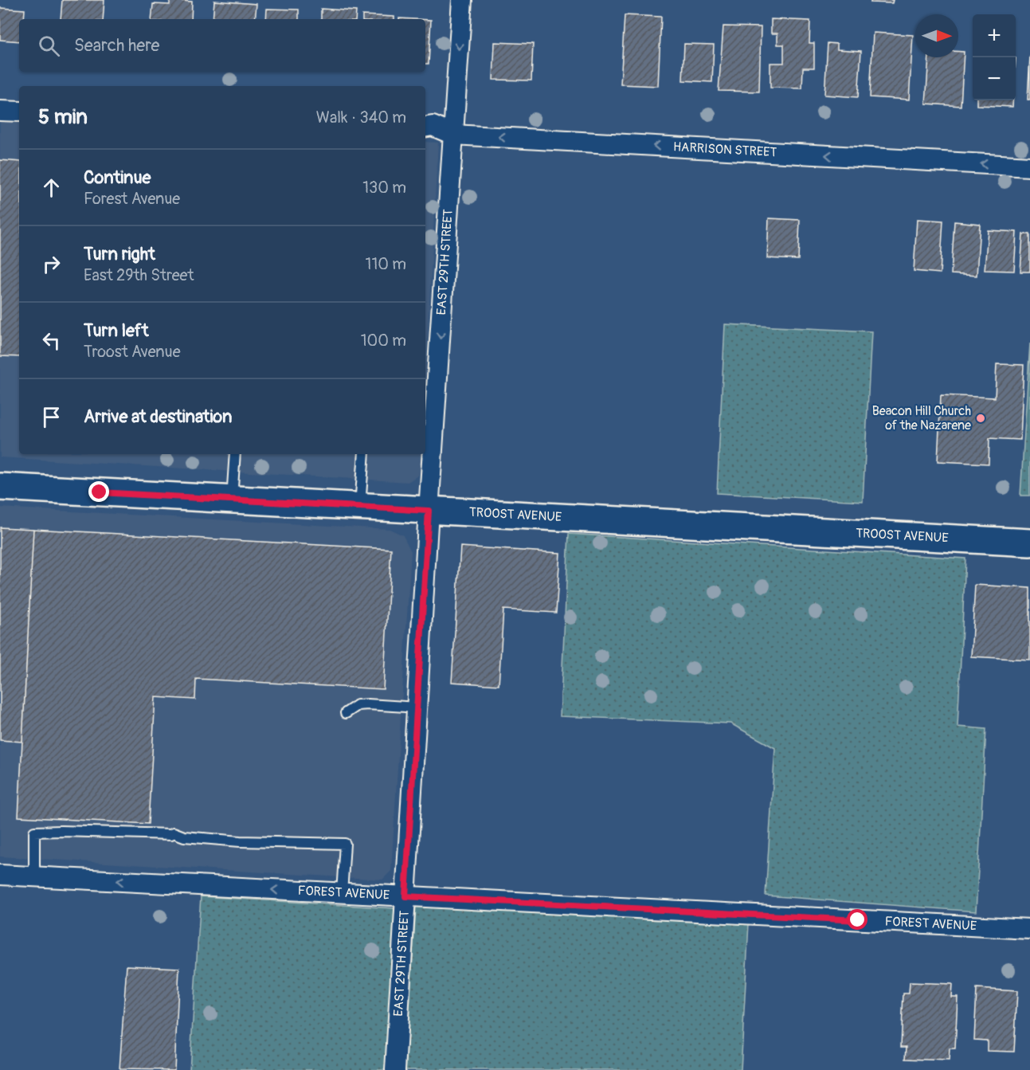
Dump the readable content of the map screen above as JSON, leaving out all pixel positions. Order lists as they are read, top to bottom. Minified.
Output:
{"streets":{"main road":["TROOST AVENUE"],"street":["HARRISON STREET","EAST 29TH STREET","FOREST AVENUE"]},"crossings":[["HARRISON STREET","EAST 29TH STREET"],["EAST 29TH STREET","TROOST AVENUE"],["EAST 29TH STREET","FOREST AVENUE"]],"one_way":["HARRISON STREET","EAST 29TH STREET"],"places":["Beacon Hill Church of the Nazarene"],"north":"right","page":{"map_buttons":["+","−"],"search":"Search here","heading":["5 min","Walk · 340 m"],"list":[["Continue","Forest Avenue","130 m"],["Turn right","East 29th Street","110 m"],["Turn left","Troost Avenue","100 m"],"Arrive at destination"]}}
